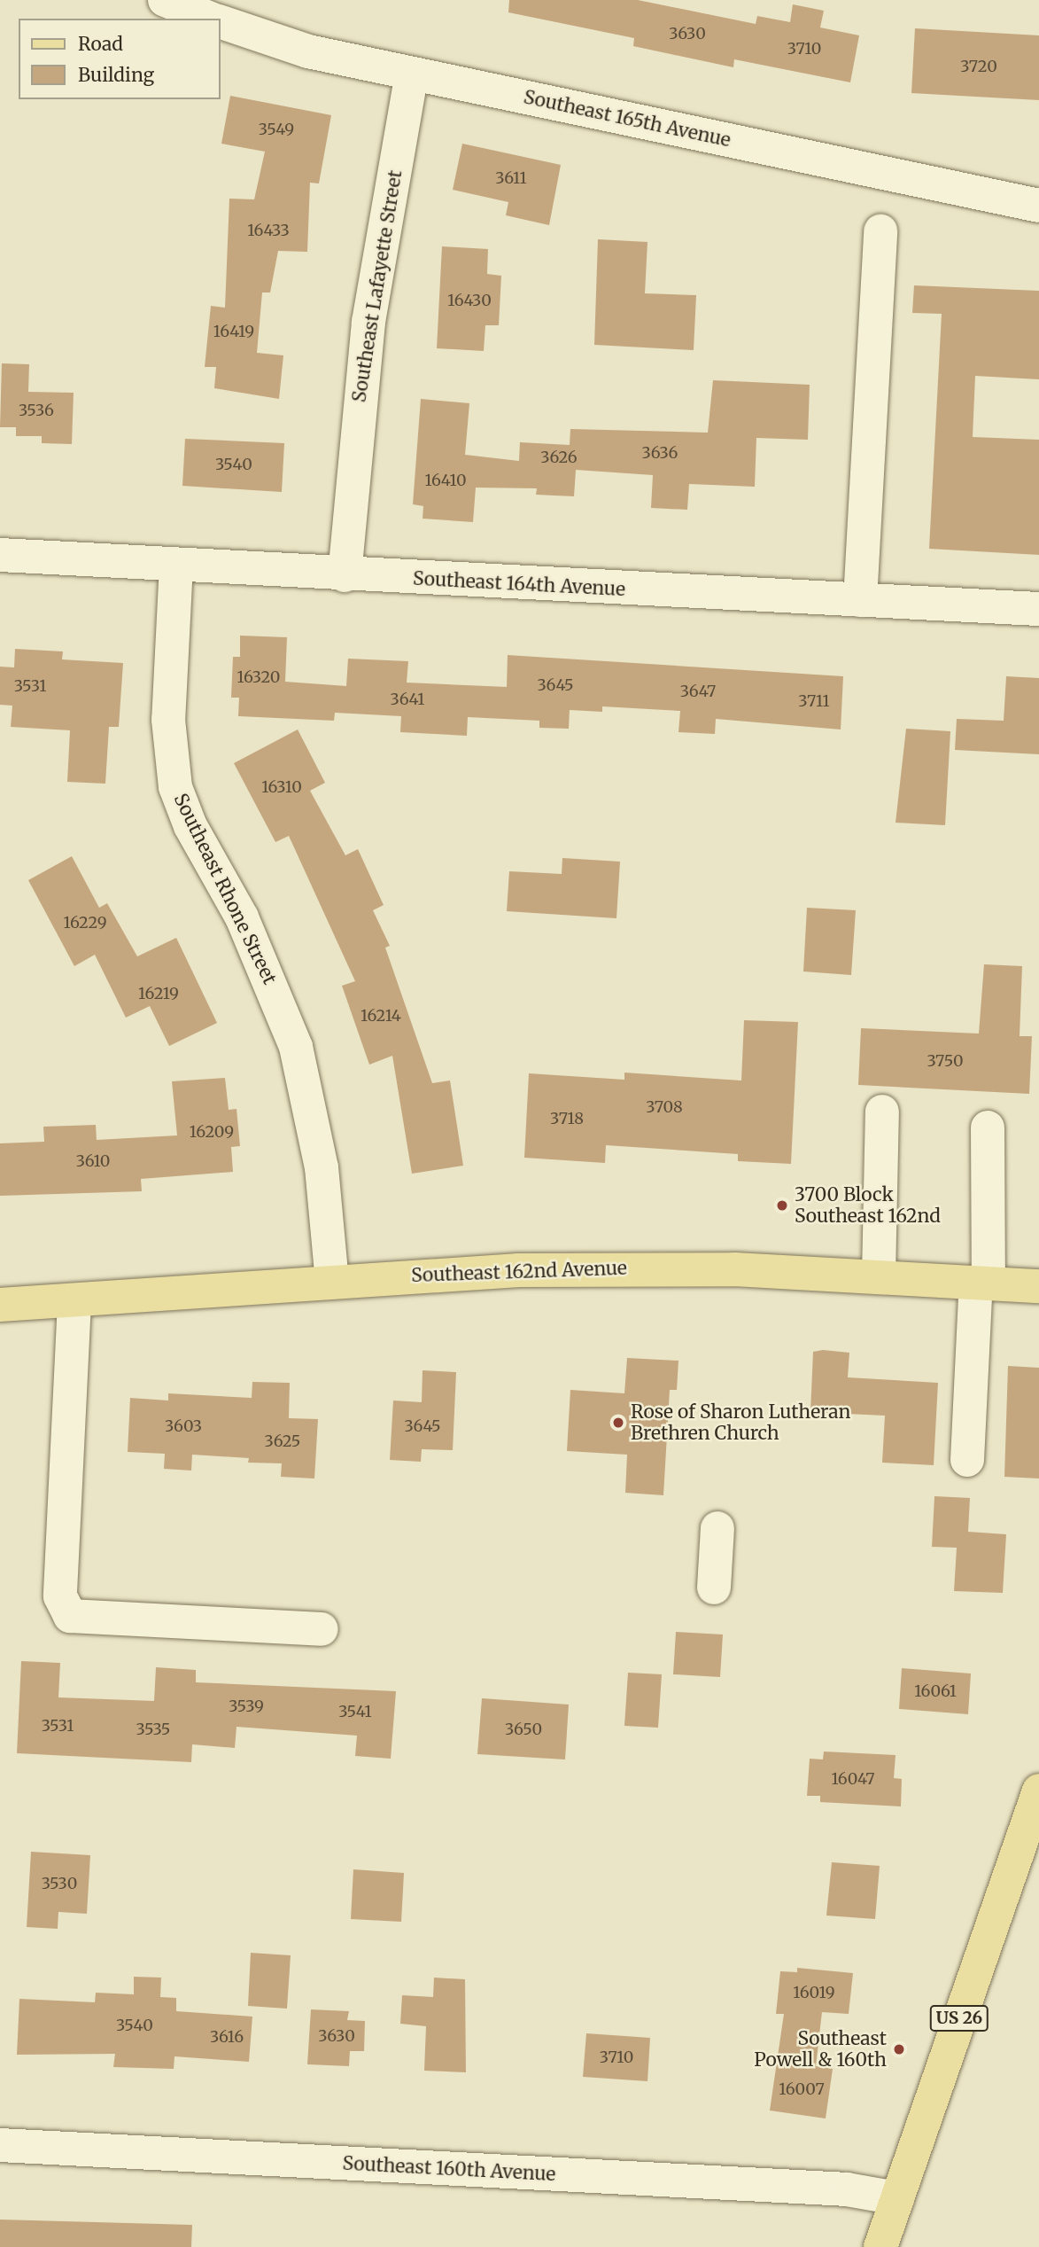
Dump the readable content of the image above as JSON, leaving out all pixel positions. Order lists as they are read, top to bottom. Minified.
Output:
{"streets":{"main road":["Southeast 162nd Avenue","US 26"],"street":["Southeast 165th Avenue","Southeast Lafayette Street","Southeast 164th Avenue","Southeast Rhone Street","Southeast 160th Avenue"]},"crossings":[["Southeast 165th Avenue","Southeast Lafayette Street"],["Southeast Lafayette Street","Southeast 164th Avenue"],["Southeast 164th Avenue","Southeast Rhone Street"],["Southeast Rhone Street","Southeast 162nd Avenue"],["US 26","Southeast 160th Avenue"]],"places":["3700 Block Southeast 162nd","Rose of Sharon Lutheran Brethren Church","Southeast Powell & 160th"],"house_numbers":["3630","3710","3720","3549","3611","16433","16430","16419","3536","3636","3626","3540","16410","16320","3645","3531","3647","3641","3711","16310","16229","16219","16214","3750","3708","3718","16209","3610","3603","3645","3625","16061","3539","3541","3531","3535","3650","16047","3530","16019","3540","3630","3616","3710","16007"],"legend":["Road","Building"]}
